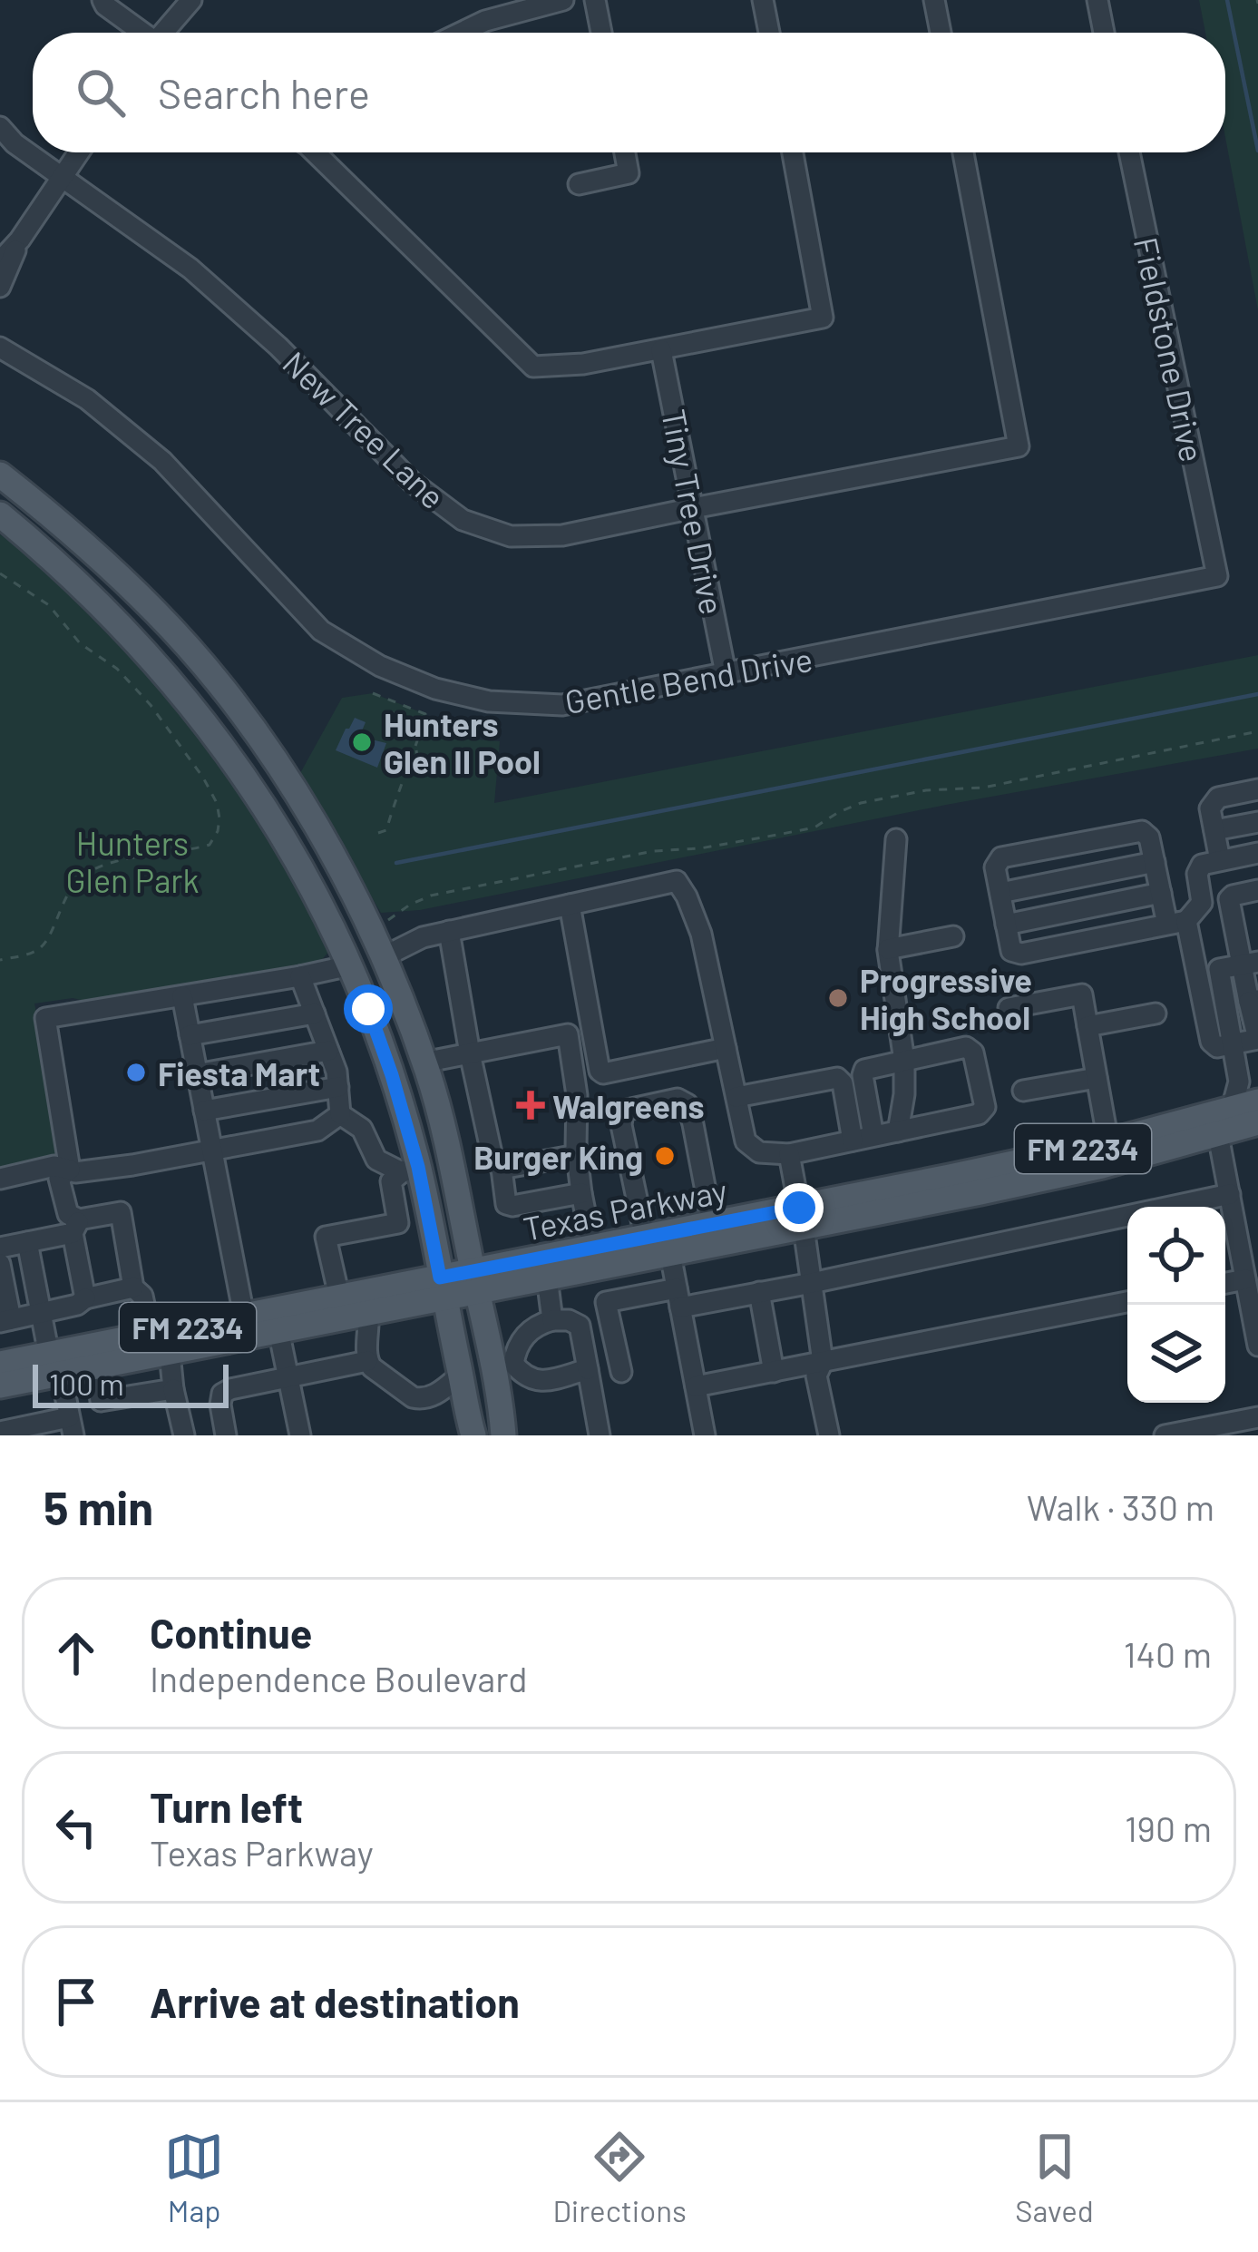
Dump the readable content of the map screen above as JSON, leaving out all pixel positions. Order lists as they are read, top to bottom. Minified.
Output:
{"streets":{"main road":["FM 2234","Texas Parkway"],"street":["Fieldstone Drive","New Tree Lane","Tiny Tree Drive","Gentle Bend Drive"]},"crossings":[["Fieldstone Drive","Gentle Bend Drive"],["New Tree Lane","Tiny Tree Drive"],["Tiny Tree Drive","Gentle Bend Drive"]],"parks":["Hunters Glen Park"],"places":{"other":["Hunters Glen II Pool","Progressive High School","Fiesta Mart","Burger King"],"health":["Walgreens"]},"scale_bar":"100 m","page":{"search":"Search here","scale":"100 m","heading":["5 min","Walk · 330 m"],"list":[["Continue","Independence Boulevard","140 m"],["Turn left","Texas Parkway","190 m"],"Arrive at destination"],"nav":["Map","Directions","Saved"]}}
